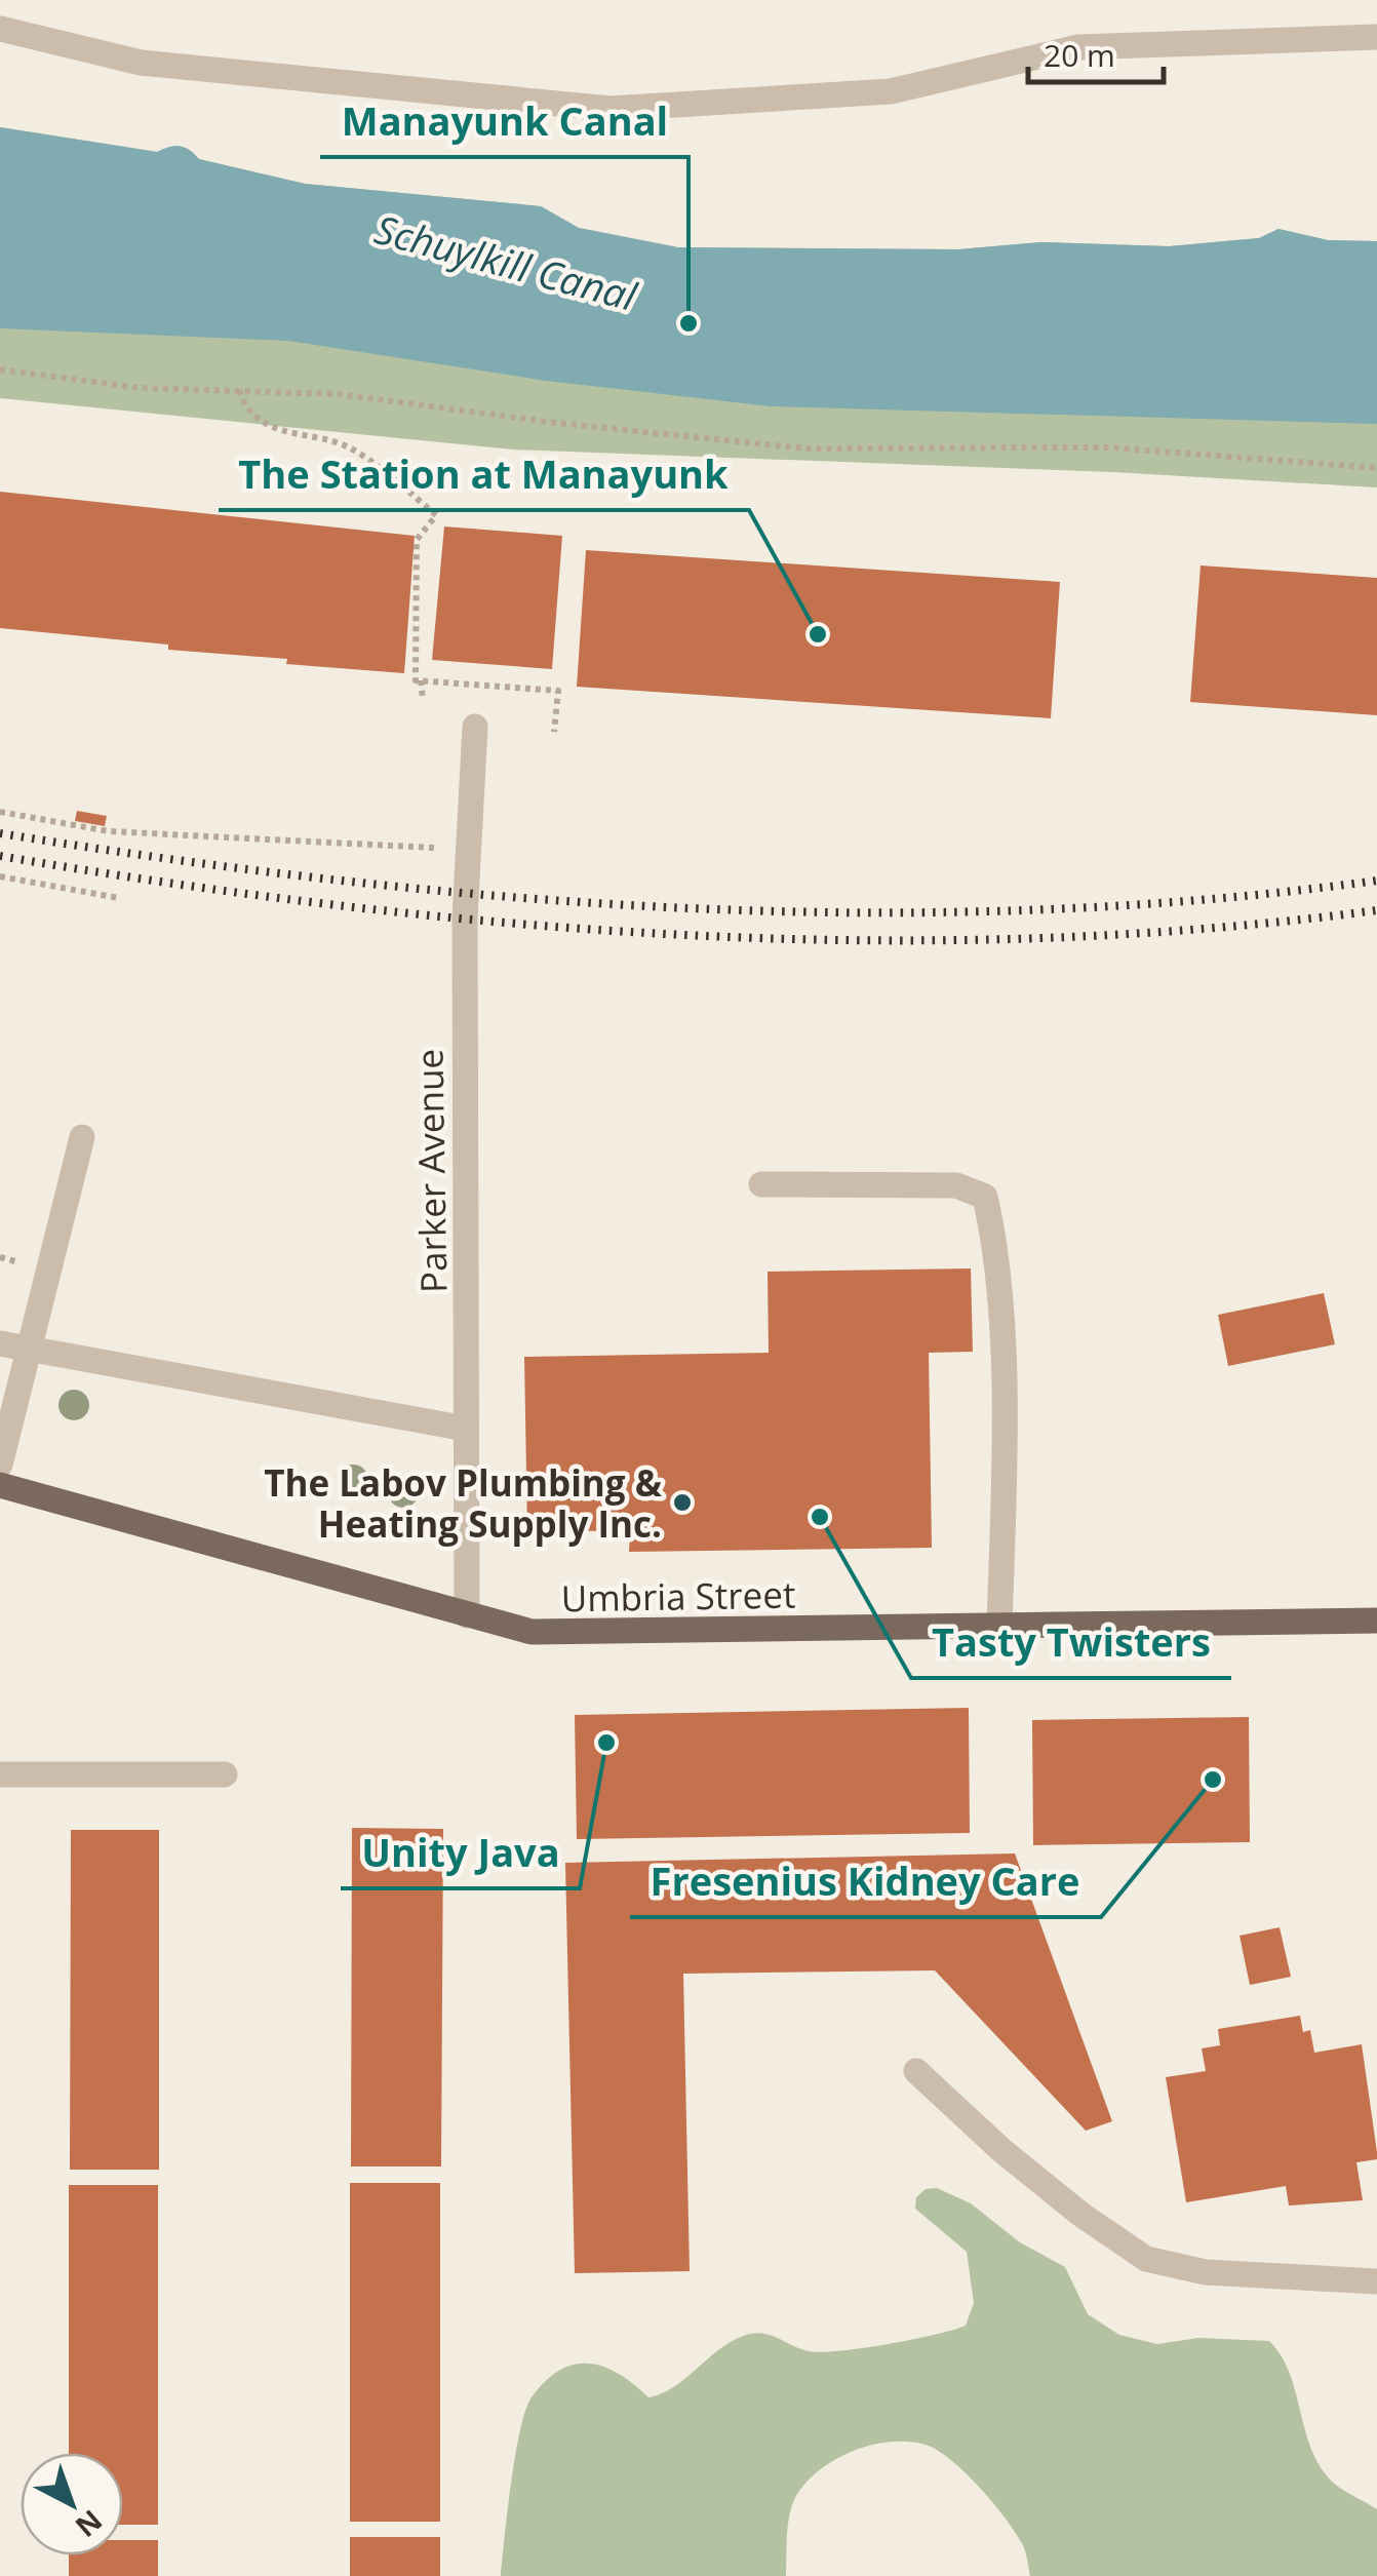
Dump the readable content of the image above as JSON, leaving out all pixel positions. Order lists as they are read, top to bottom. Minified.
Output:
{"streets":{"main road":["Umbria Street"],"street":["Parker Avenue"]},"crossings":[["Parker Avenue","Umbria Street"]],"water":["Schuylkill Canal"],"places":["Manayunk Canal","The Station at Manayunk","The Labov Plumbing & Heating Supply Inc.","Tasty Twisters","Unity Java","Fresenius Kidney Care"],"scale_bar":"20 m","north":"bottom right"}
